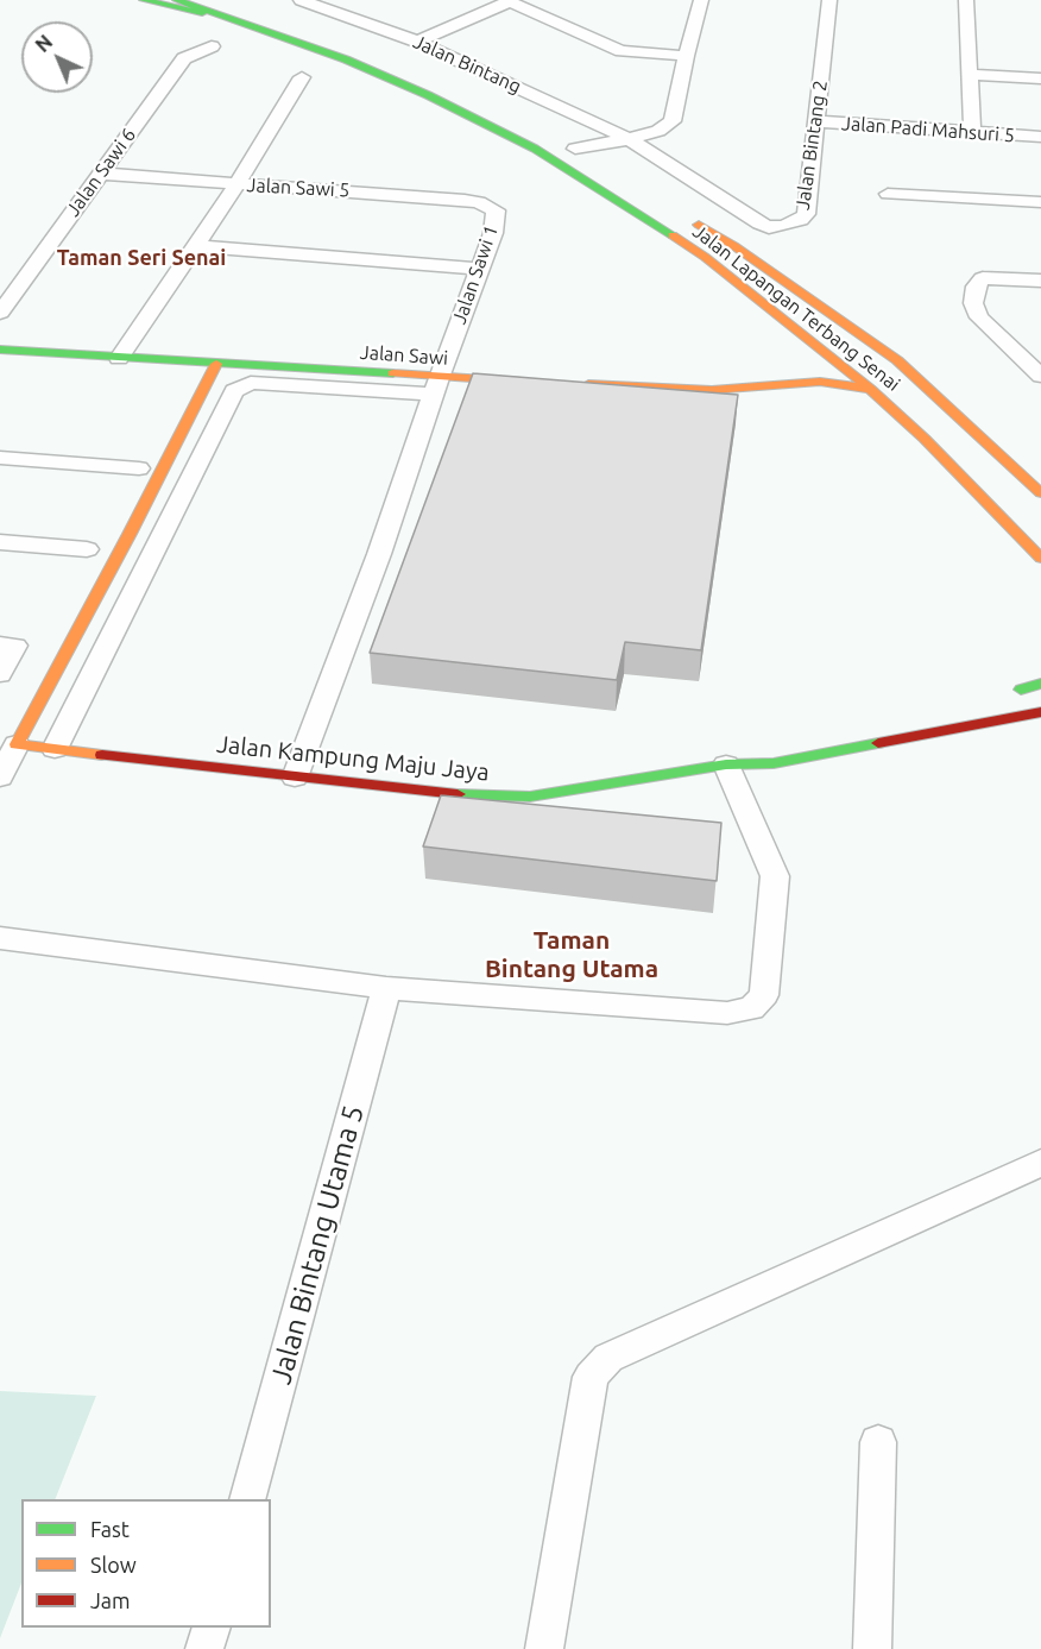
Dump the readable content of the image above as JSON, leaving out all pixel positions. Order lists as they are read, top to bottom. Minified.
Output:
{"streets":{"main road":["Jalan Lapangan Terbang Senai","Jalan Sawi","Jalan Kampung Maju Jaya"],"street":["Jalan Bintang","Jalan Padi Mahsuri 5","Jalan Bintang 2","Jalan Sawi 6","Jalan Sawi 5","Jalan Sawi 1","Jalan Bintang Utama 5"]},"crossings":[["Jalan Bintang","Jalan Bintang 2"],["Jalan Padi Mahsuri 5","Jalan Bintang 2"],["Jalan Sawi 6","Jalan Sawi 5"],["Jalan Sawi 5","Jalan Sawi 1"],["Jalan Sawi 1","Jalan Sawi"],["Jalan Sawi 1","Jalan Kampung Maju Jaya"]],"districts":["Taman Seri Senai","Taman Bintang Utama"],"legend":["Fast","Slow","Jam"],"north":"top left"}
